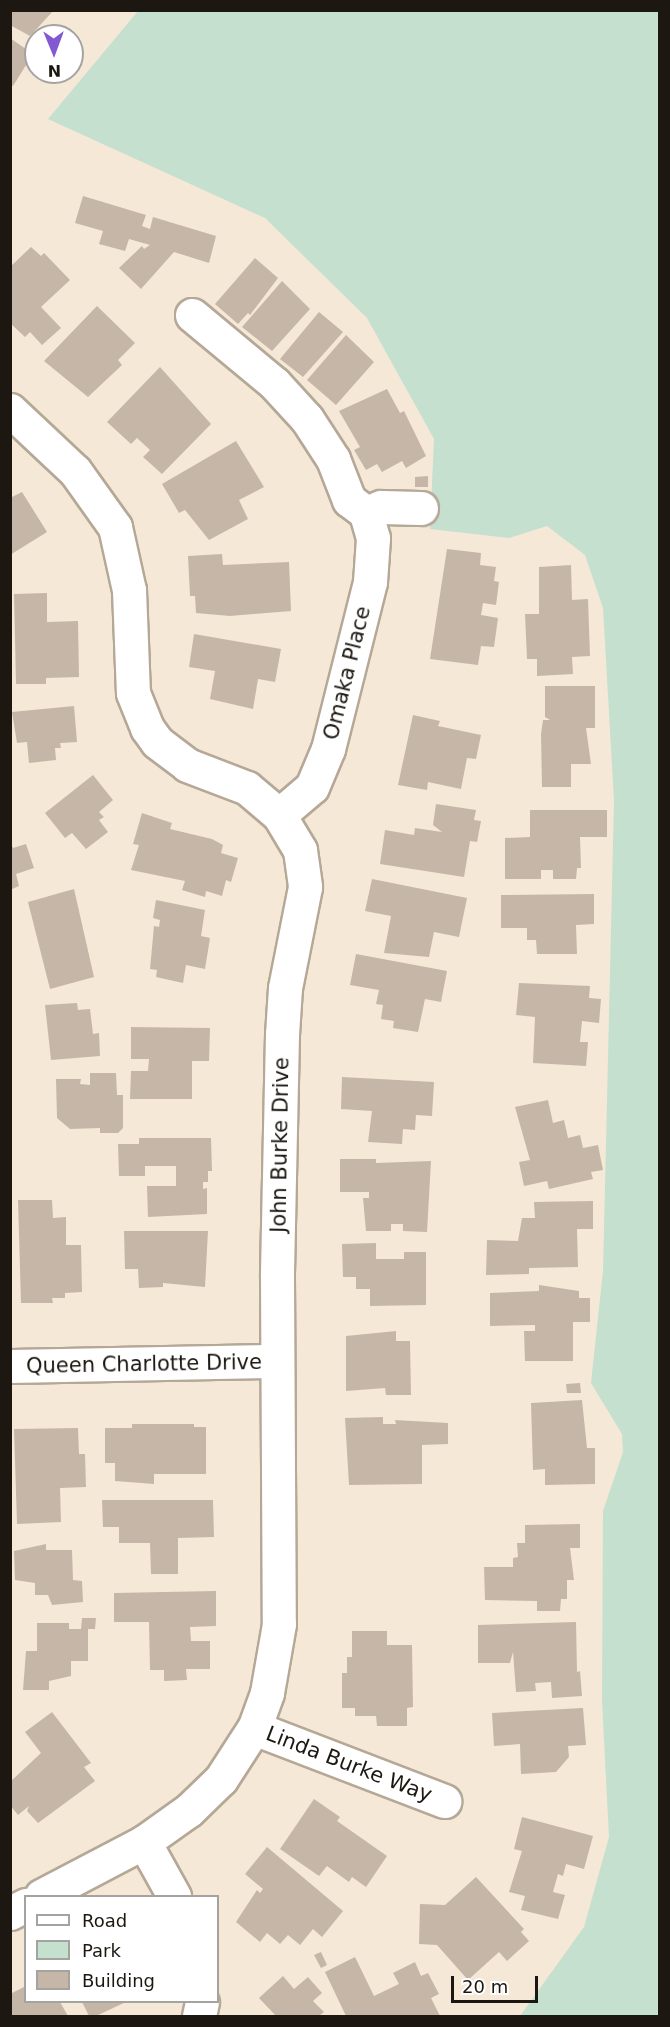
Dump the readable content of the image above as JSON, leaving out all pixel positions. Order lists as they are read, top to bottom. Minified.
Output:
{"streets":{"street":["Omaka Place","John Burke Drive","Queen Charlotte Drive","Linda Burke Way"]},"crossings":[["Omaka Place","John Burke Drive"],["John Burke Drive","Queen Charlotte Drive"],["John Burke Drive","Linda Burke Way"]],"legend":["Road","Park","Building"],"scale_bar":"20 m","north":"bottom"}
